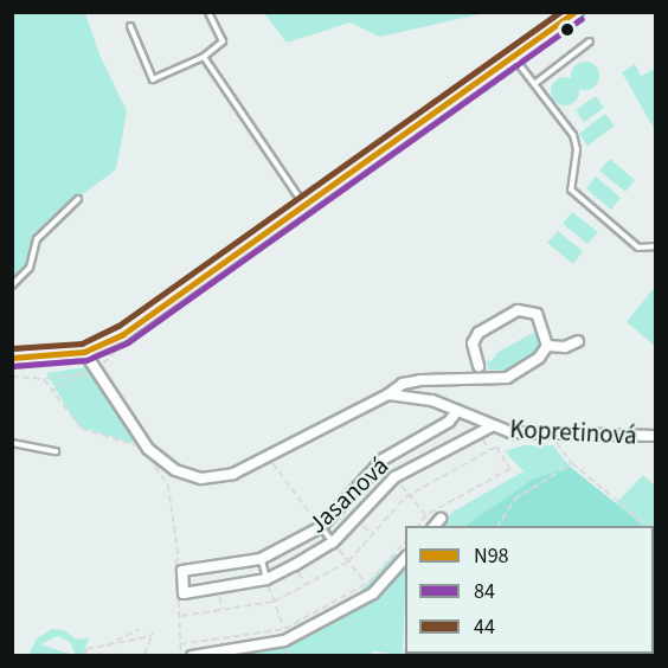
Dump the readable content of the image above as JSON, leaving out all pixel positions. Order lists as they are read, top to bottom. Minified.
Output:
{"streets":{"street":["Kopretinová","Jasanová"]},"crossings":[["Kopretinová","Jasanová"]],"lines":["transit line N98","transit line 44","transit line 84"],"legend":["N98","84","44"]}
